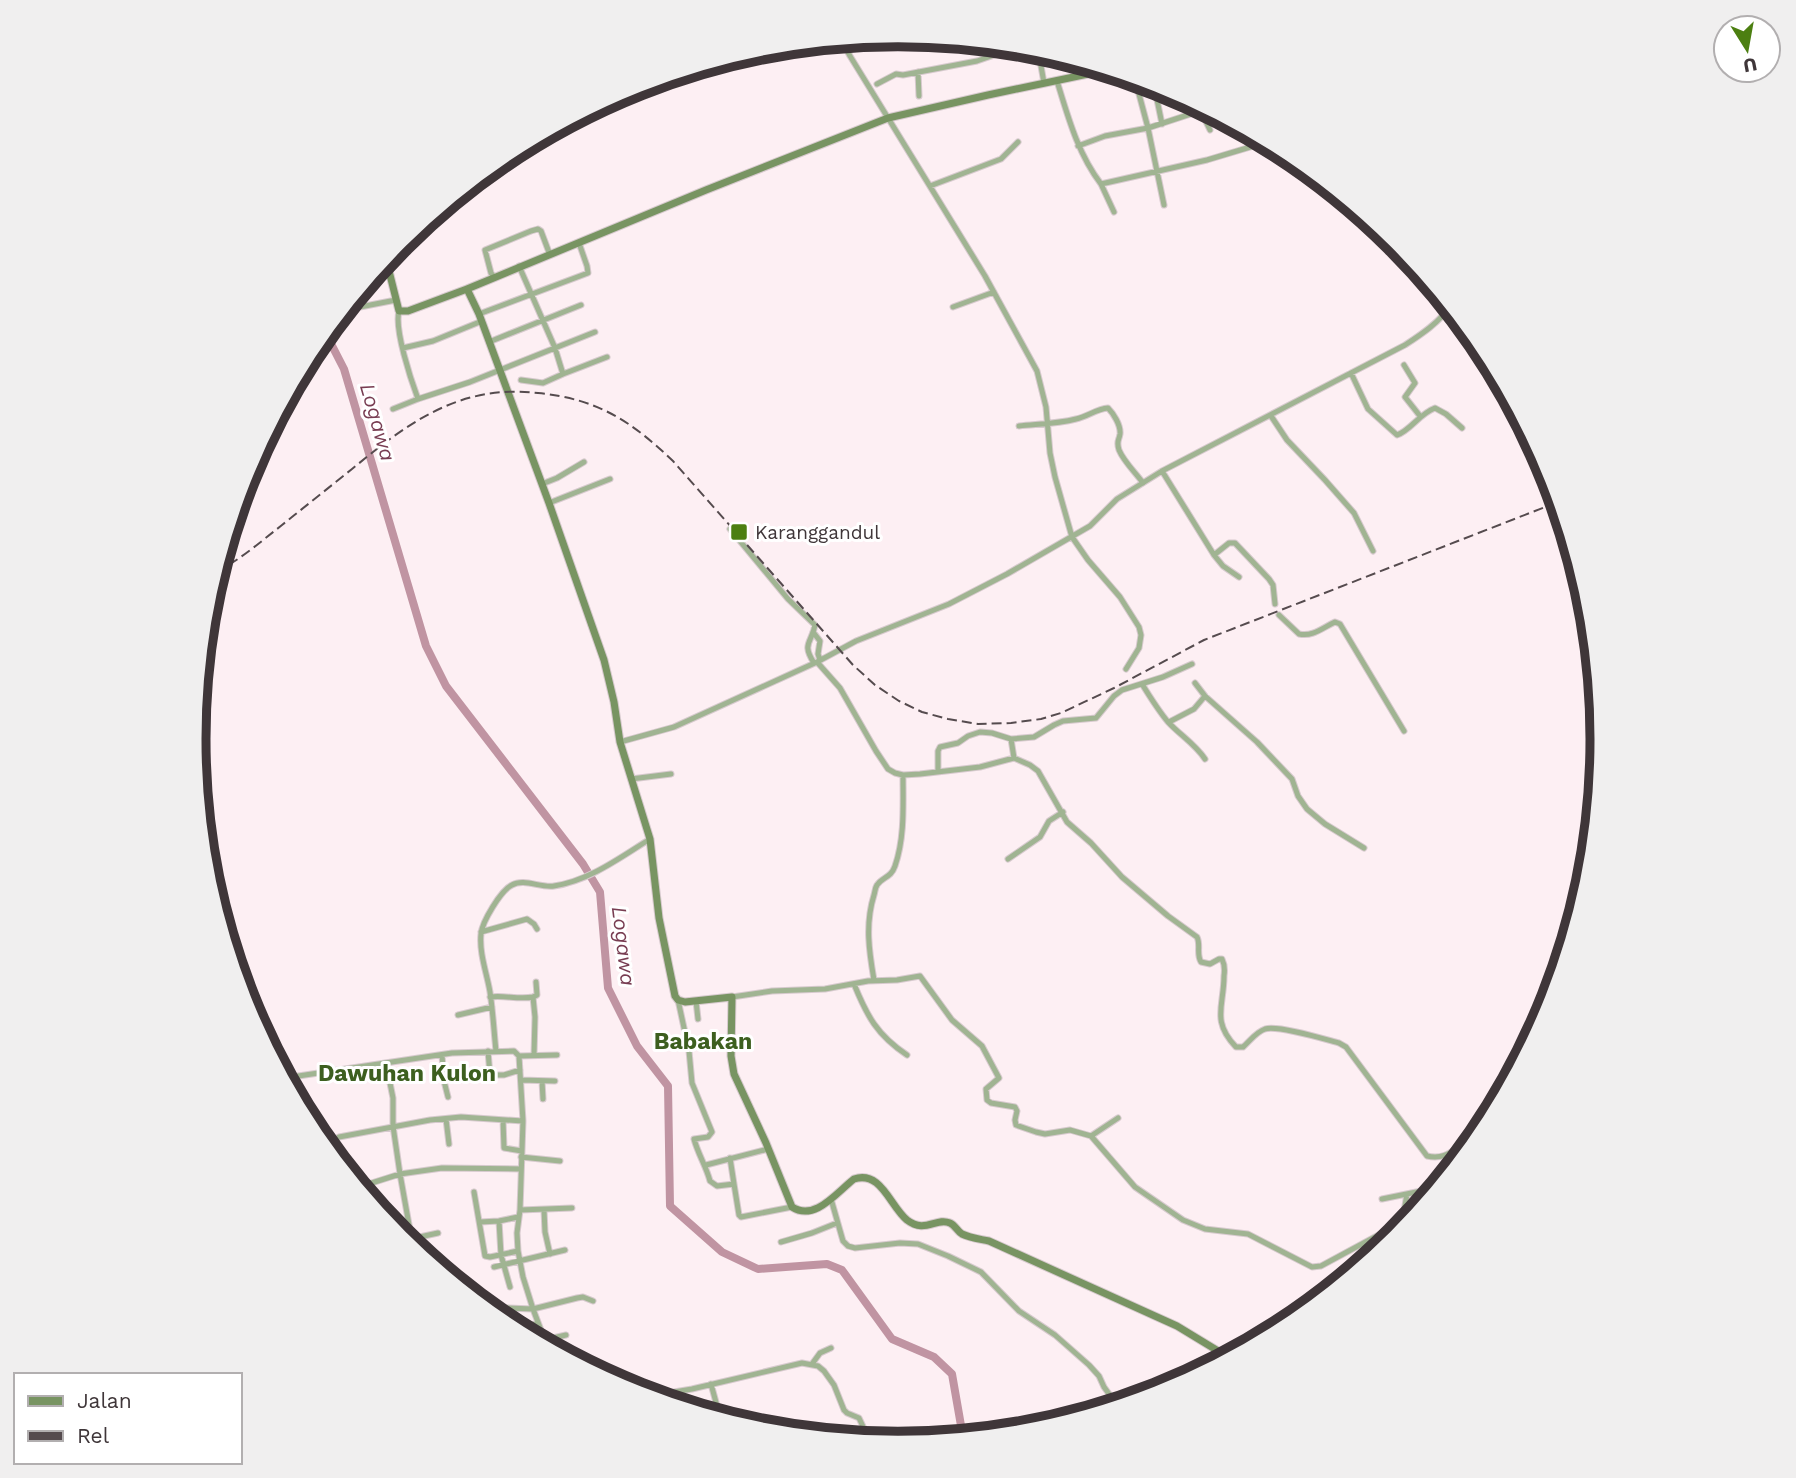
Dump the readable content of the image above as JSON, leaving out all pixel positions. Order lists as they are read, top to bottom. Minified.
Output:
{"districts":["Babakan","Dawuhan Kulon"],"water":["Logawa"],"places":{"transit":["Karanggandul"]},"legend":["Jalan","Rel"],"north":"bottom"}
